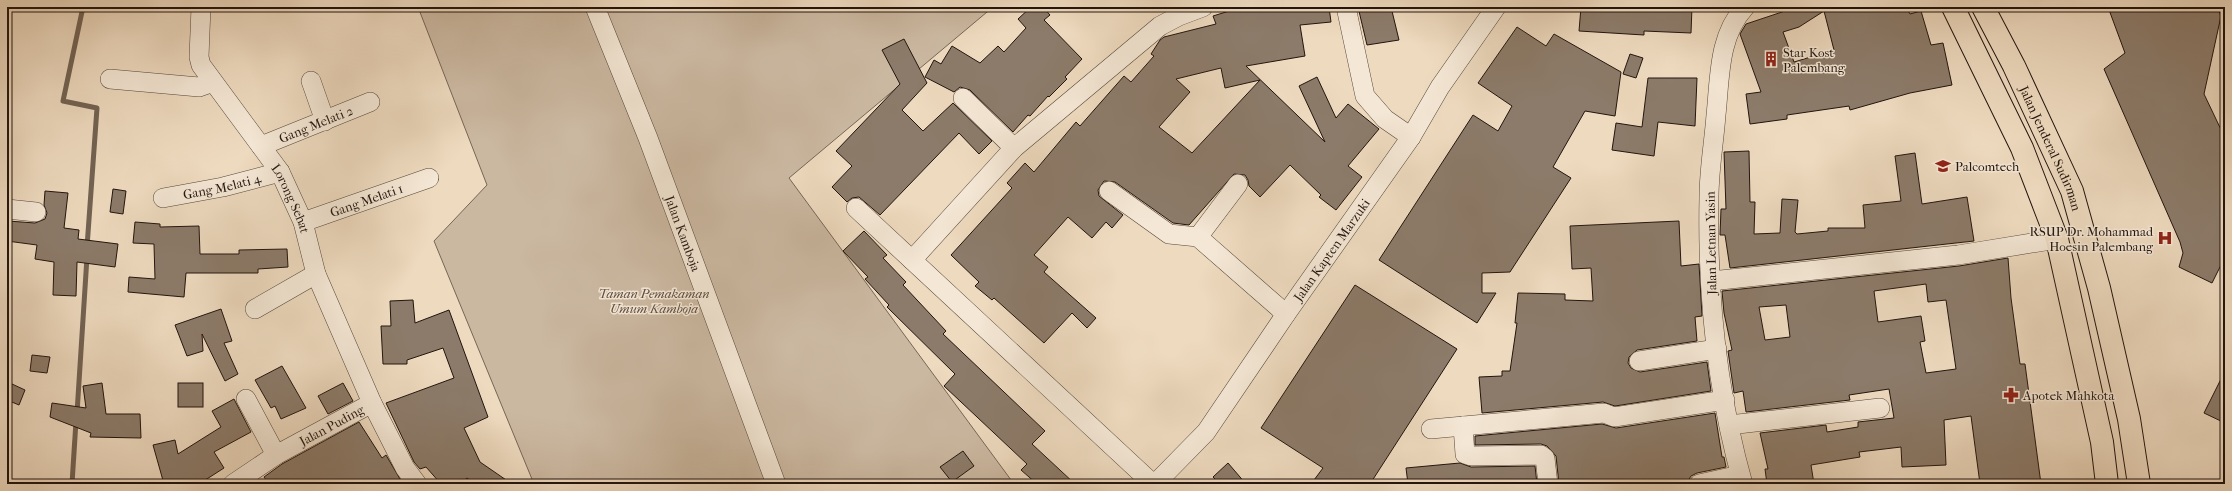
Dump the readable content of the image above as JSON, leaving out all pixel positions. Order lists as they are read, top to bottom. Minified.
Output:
{"streets":{"highway":["Jalan Jenderal Sudirman"],"street":["Gang Melati 2","Gang Melati 4","Lorong Sehat","Gang Melati 1","Jalan Kamboja","Jalan Letnan Yasin","Jalan Kapten Marzuki","Jalan Puding"]},"crossings":[["Gang Melati 2","Lorong Sehat"],["Gang Melati 4","Lorong Sehat"],["Lorong Sehat","Gang Melati 1"],["Lorong Sehat","Jalan Puding"]],"parks":["Taman Pemakaman Umum Kamboja"],"places":{"building":["Star Kost Palembang"],"school or university":["Palcomtech"],"hospital":["RSUP Dr. Mohammad Hoesin Palembang"],"pharmacy":["Apotek Mahkota"]}}
